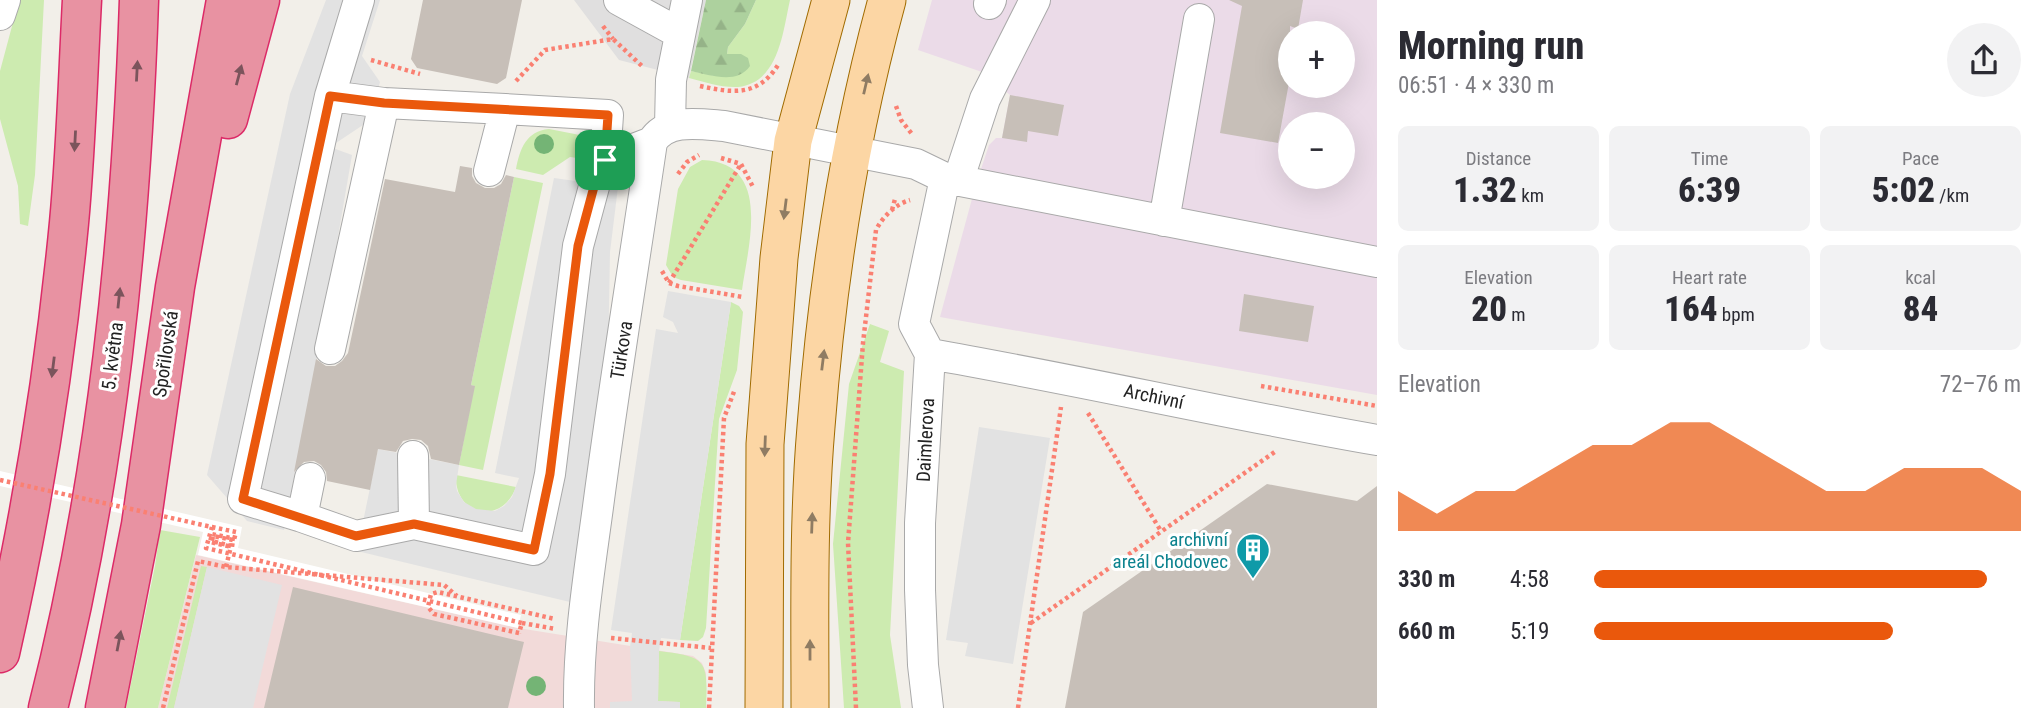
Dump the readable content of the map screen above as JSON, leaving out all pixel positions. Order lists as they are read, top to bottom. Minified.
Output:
{"streets":{"highway":["Spořilovská","5. května"],"street":["Türkova","Archivní","Daimlerova"]},"crossings":[["Archivní","Daimlerova"]],"places":{"building":["archivní areál Chodovec"]},"page":{"heading":["Morning run","06:51 · 4 × 330 m"],"map_buttons":["+","−"],"stats":[["Distance","1.32 km"],["Time","6:39"],["Pace","5:02 /km"],["Elevation","20 m"],["Heart rate","164 bpm"],["kcal","84"]],"chart":["Elevation","72–76 m"],"list":[{"name":"330 m","note":"4:58"},{"name":"660 m","note":"5:19"}]}}
